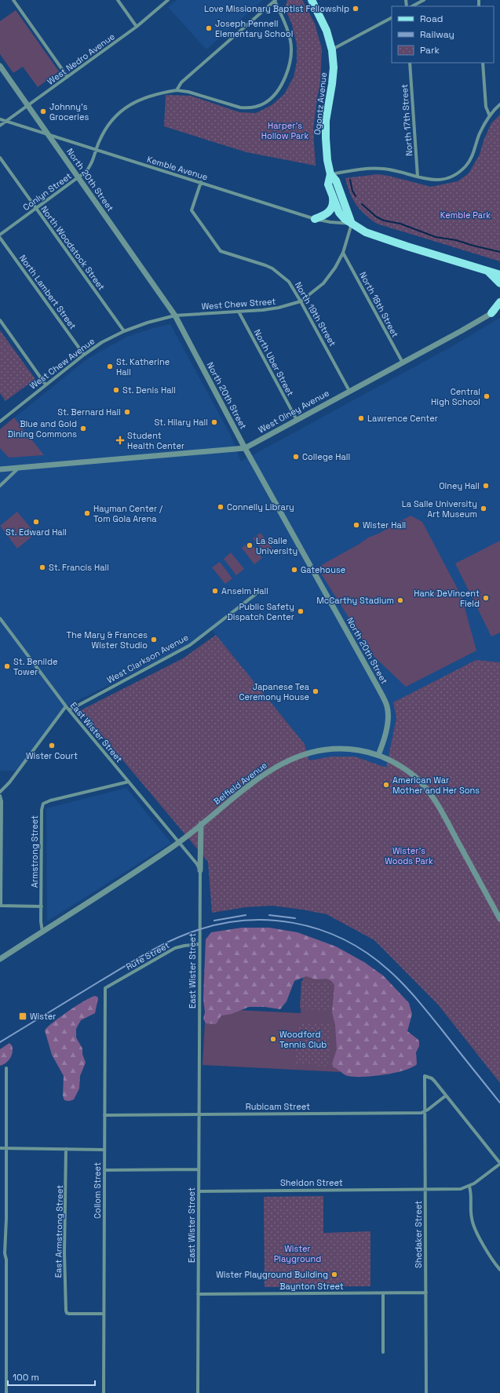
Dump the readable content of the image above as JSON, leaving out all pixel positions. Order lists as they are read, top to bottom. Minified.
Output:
{"streets":{"main road":["Ogontz Avenue"],"street":["West Nedro Avenue","North 17th Street","Kemble Avenue","North 20th Street","Conlyn Street","North Woodstock Street","North Lambert Street","West Chew Street","North 18th Street","North 19th Street","North Uber Street","West Chew Avenue","West Olney Avenue","West Clarkson Avenue","East Wister Street","Belfield Avenue","Armstrong Street","Rufe Street","Rubicam Street","Sheldon Street","Collom Street","East Armstrong Street","Shedaker Street","Baynton Street"]},"crossings":[["West Nedro Avenue","Kemble Avenue"],["West Nedro Avenue","North 20th Street"],["Ogontz Avenue","Kemble Avenue"],["Ogontz Avenue","West Chew Street"],["Kemble Avenue","North 20th Street"],["Kemble Avenue","Conlyn Street"],["Kemble Avenue","West Chew Street"],["Kemble Avenue","North 19th Street"],["North 20th Street","Conlyn Street"],["North 20th Street","West Chew Street"],["North 20th Street","West Chew Avenue"],["North 20th Street","West Olney Avenue"],["North 20th Street","Belfield Avenue"],["Conlyn Street","North Woodstock Street"],["North Woodstock Street","West Chew Avenue"],["North Lambert Street","West Chew Avenue"],["West Chew Street","North 18th Street"],["West Chew Street","North 19th Street"],["West Chew Street","North Uber Street"],["West Chew Street","West Chew Avenue"],["North 18th Street","West Olney Avenue"],["North 19th Street","West Olney Avenue"],["North Uber Street","West Olney Avenue"],["West Clarkson Avenue","East Wister Street"],["East Wister Street","Belfield Avenue"],["East Wister Street","Armstrong Street"],["East Wister Street","Rufe Street"],["East Wister Street","Rubicam Street"],["East Wister Street","Sheldon Street"],["East Wister Street","Baynton Street"],["Belfield Avenue","Armstrong Street"],["Rufe Street","Collom Street"],["Rubicam Street","Collom Street"],["Rubicam Street","Shedaker Street"],["Sheldon Street","Shedaker Street"],["Collom Street","East Armstrong Street"],["Shedaker Street","Baynton Street"]],"parks":["Harper's Hollow Park","Kemble Park","Wister's Woods Park","Wister Playground"],"places":{"other":["Love Missionary Baptist Fellowship","Joseph Pennell Elementary School","Johnny's Groceries","St. Katherine Hall","St. Denis Hall","Central High School","St. Bernard Hall","Lawrence Center","St. Hilary Hall","Blue and Gold Dining Commons","College Hall","Olney Hall","Connelly Library","La Salle University Art Museum","Hayman Center / Tom Gola Arena","St. Edward Hall","Wister Hall","La Salle University","St. Francis Hall","Gatehouse","Anselm Hall","Hank DeVincent Field","McCarthy Stadium","Public Safety Dispatch Center","The Mary & Frances Wister Studio","St. Benilde Tower","Japanese Tea Ceremony House","Wister Court","American War Mother and Her Sons","Woodford Tennis Club","Wister Playground Building"],"health":["Student Health Center"],"transit":["Wister"]},"legend":["Road","Railway","Park"],"scale_bar":"100 m"}
